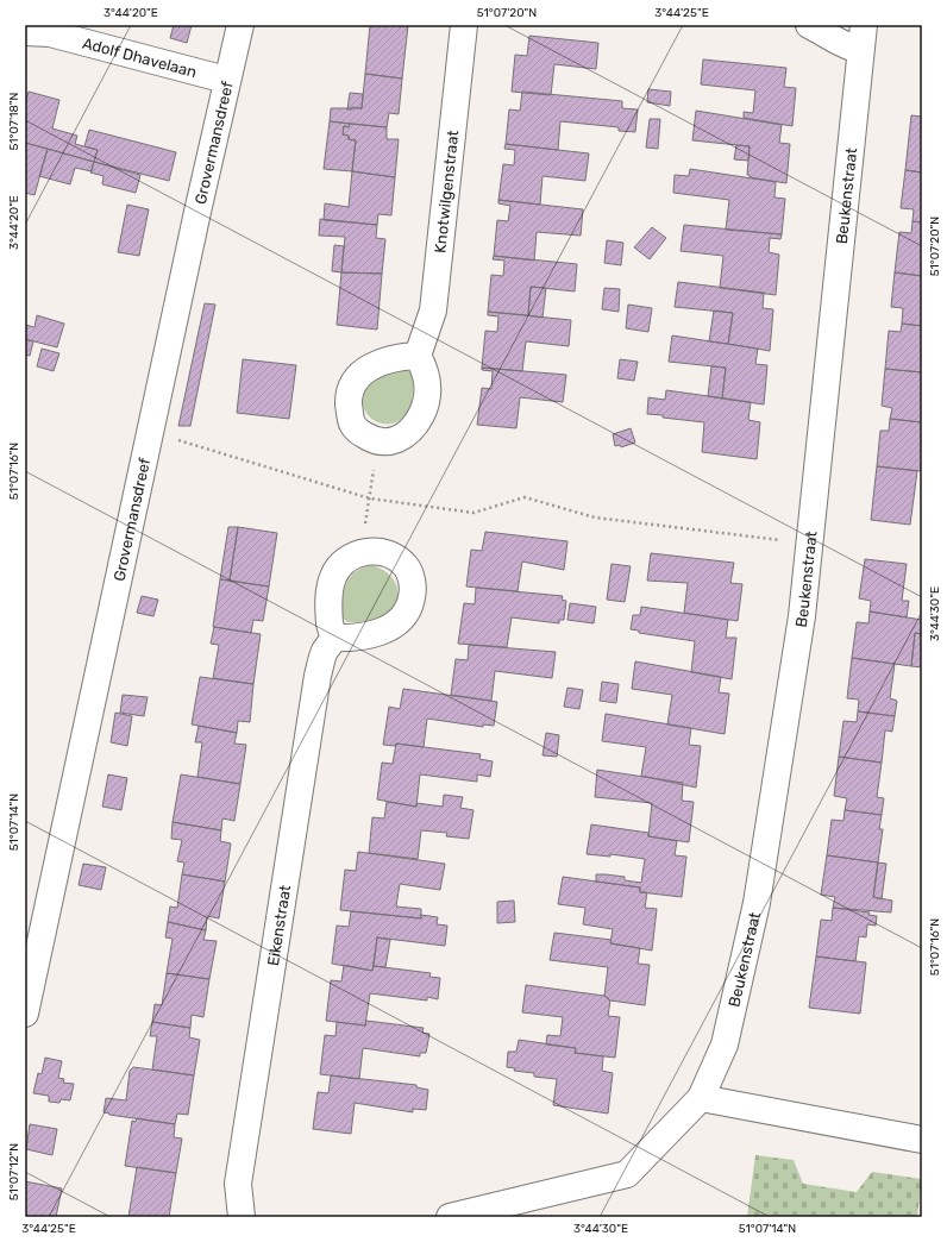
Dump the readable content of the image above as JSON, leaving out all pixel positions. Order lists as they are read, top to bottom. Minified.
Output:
{"streets":{"street":["Adolf Dhavelaan","Grovermansdreef","Knotwilgenstraat","Beukenstraat","Eikenstraat"]},"crossings":[["Adolf Dhavelaan","Grovermansdreef"]],"coordinates":["3°44'20\"E","51°07'20\"N","3°44'25\"E","51°07'18\"N","51°07'16\"N","3°44'30\"E","51°07'14\"N","51°07'12\"N"]}
